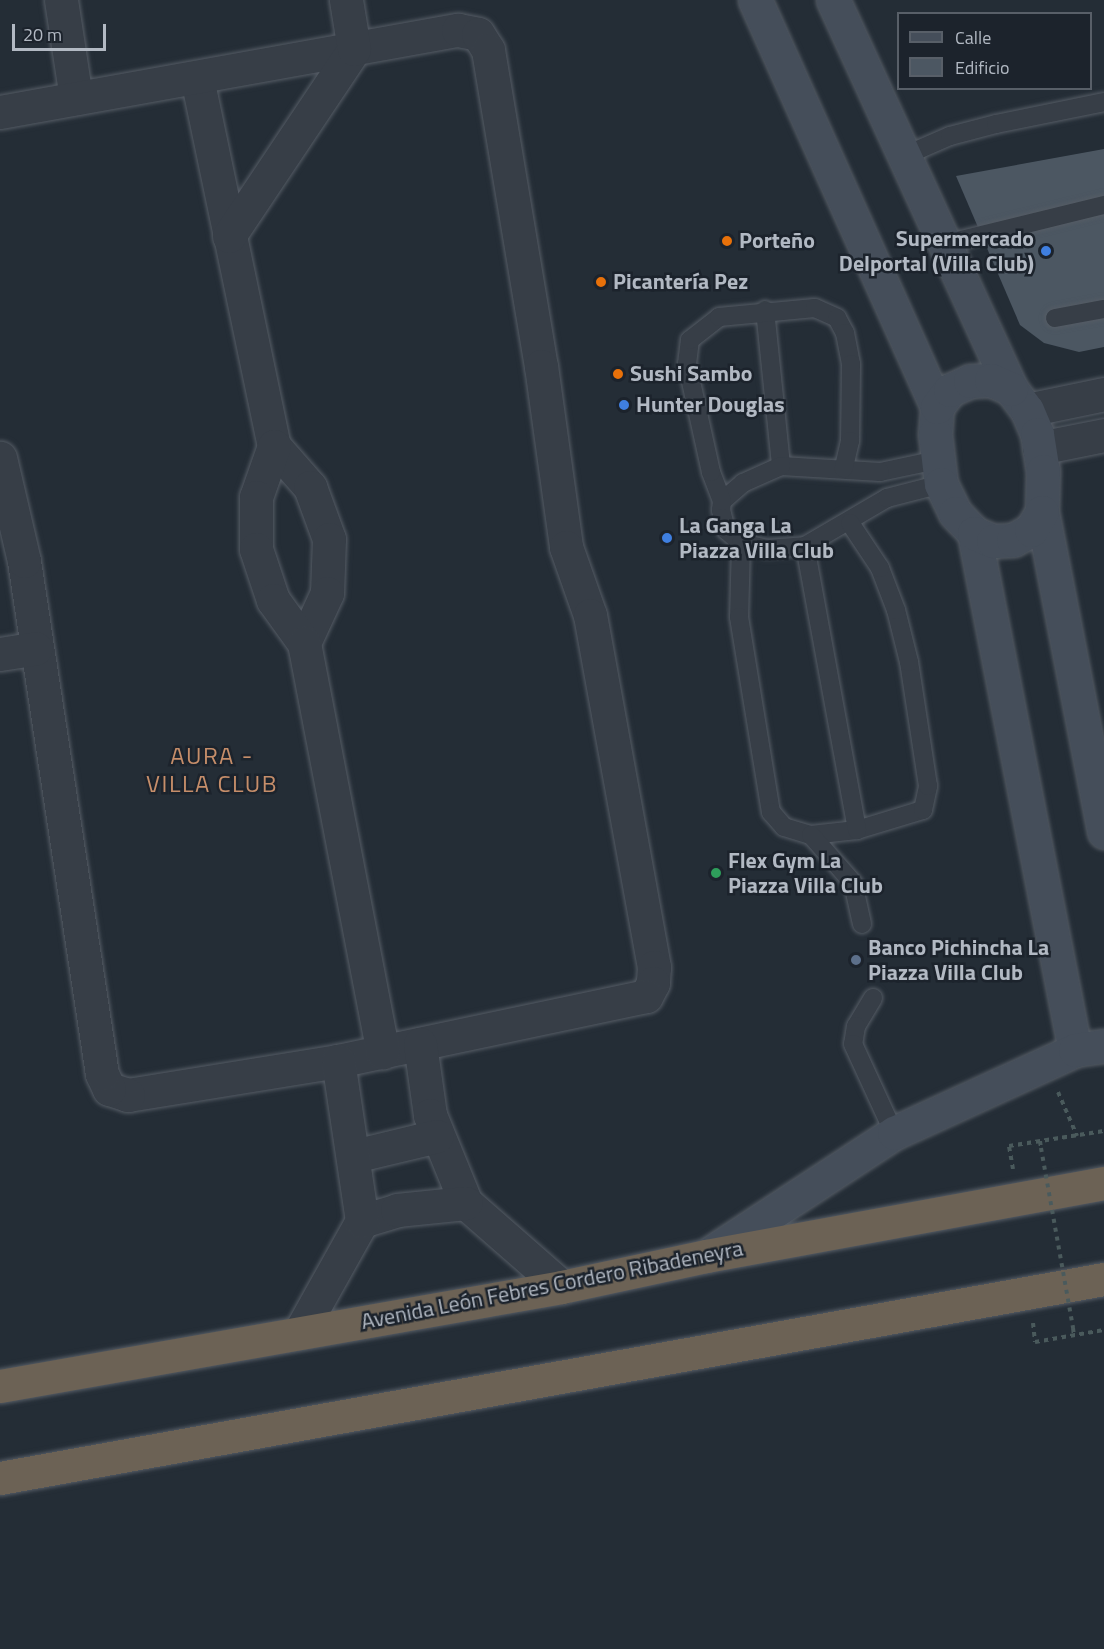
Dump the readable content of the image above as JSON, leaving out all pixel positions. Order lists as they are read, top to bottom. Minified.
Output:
{"streets":{"highway":["Avenida León Febres Cordero Ribadeneyra"]},"districts":["AURA - VILLA CLUB"],"places":["Porteño","Supermercado Delportal (Villa Club)","Picantería Pez","Sushi Sambo","Hunter Douglas","La Ganga La Piazza Villa Club","Flex Gym La Piazza Villa Club","Banco Pichincha La Piazza Villa Club"],"legend":["Calle","Edificio"],"scale_bar":"20 m"}
